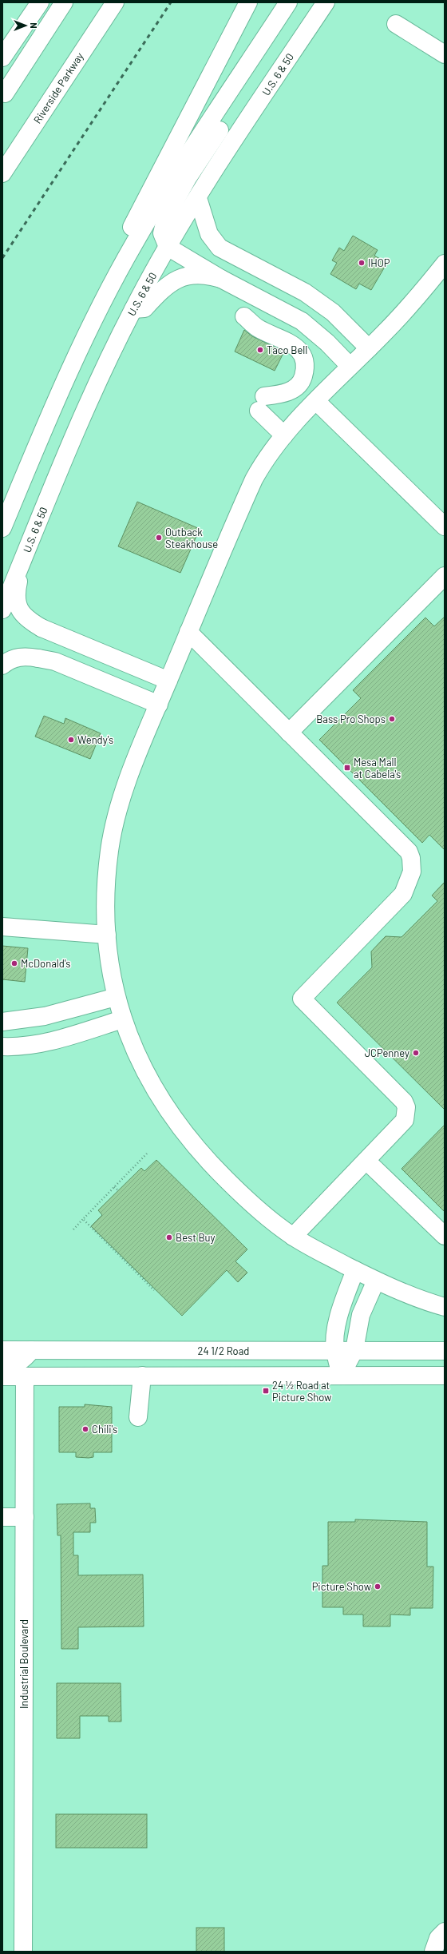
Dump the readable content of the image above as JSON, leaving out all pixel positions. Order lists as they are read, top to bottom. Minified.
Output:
{"streets":{"main road":["U.S. 6 & 50","Riverside Parkway","24 1/2 Road","Industrial Boulevard"]},"places":{"other":["IHOP","Taco Bell","Outback Steakhouse","Bass Pro Shops","Wendy's","McDonald's","JCPenney","Best Buy","Chili's","Picture Show"],"transit":["Mesa Mall at Cabela's","24 ½ Road at Picture Show"]},"north":"right"}
